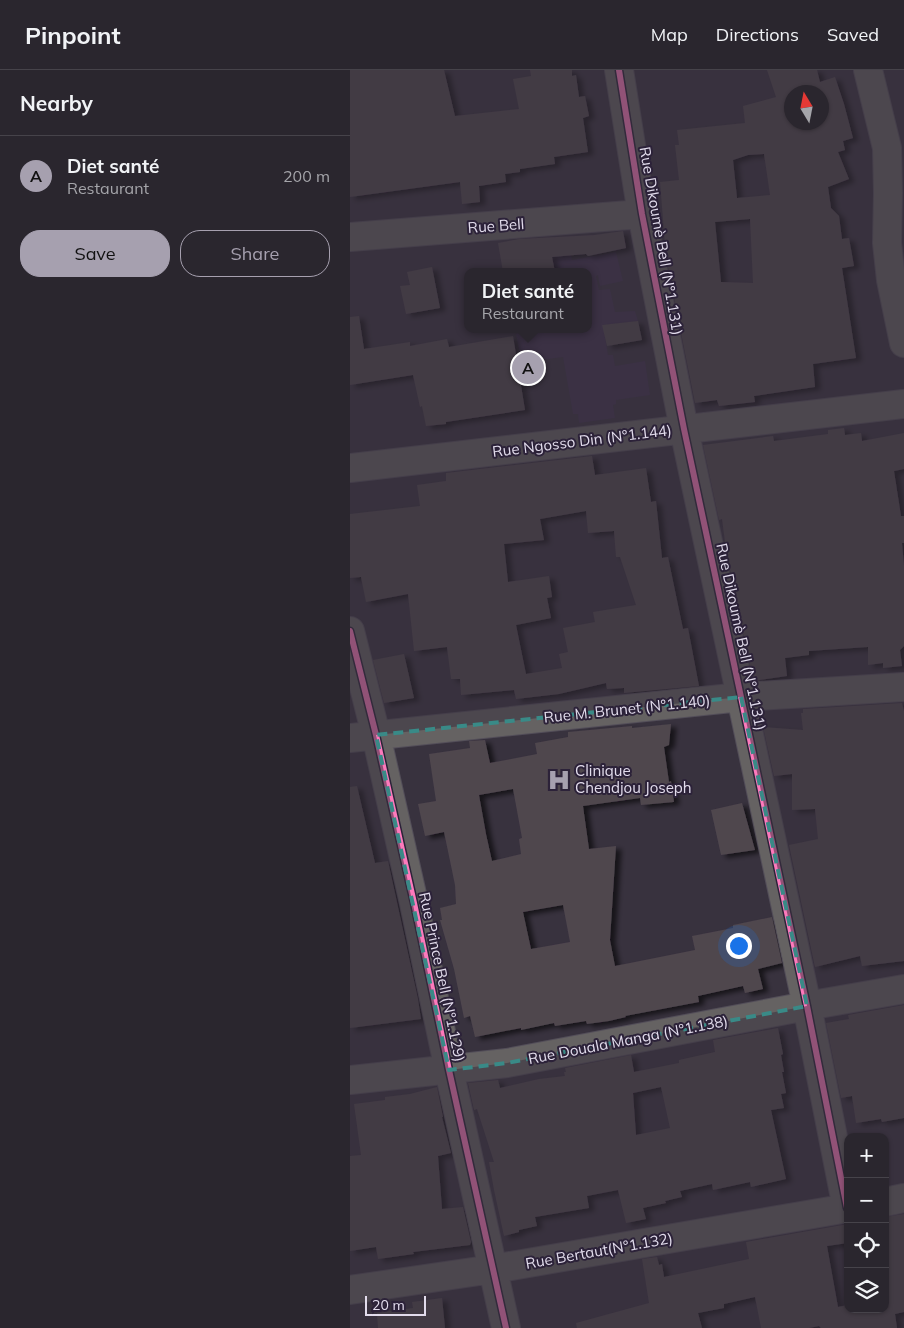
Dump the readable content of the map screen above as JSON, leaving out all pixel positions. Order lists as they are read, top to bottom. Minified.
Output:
{"streets":{"street":["Rue Bell","Rue Dikoumè Bell (N°1.131)","Rue Ngosso Din (N°1.144)","Rue M. Brunet (N°1.140)","Rue Prince Bell (N°1.129)","Rue Douala Manga (N°1.138)","Rue Bertaut(N°1.132)"]},"crossings":[["Rue Bell","Rue Dikoumè Bell (N°1.131)"],["Rue Dikoumè Bell (N°1.131)","Rue Ngosso Din (N°1.144)"],["Rue Dikoumè Bell (N°1.131)","Rue M. Brunet (N°1.140)"],["Rue Dikoumè Bell (N°1.131)","Rue Douala Manga (N°1.138)"],["Rue M. Brunet (N°1.140)","Rue Prince Bell (N°1.129)"],["Rue Prince Bell (N°1.129)","Rue Douala Manga (N°1.138)"],["Rue Prince Bell (N°1.129)","Rue Bertaut(N°1.132)"]],"places":{"hospital":["Clinique Chendjou Joseph"]},"scale_bar":"20 m","north":"top","page":{"header":"Pinpoint","nav":["Map","Directions","Saved"],"heading":"Nearby","list":[{"mark":"A","name":"Diet santé","note":"Restaurant","value":"200 m"}],"buttons":["Save","Share"],"popup":["Diet santé","Restaurant"],"pins":"A","map_buttons":["+","−"],"scale":"20 m"}}
